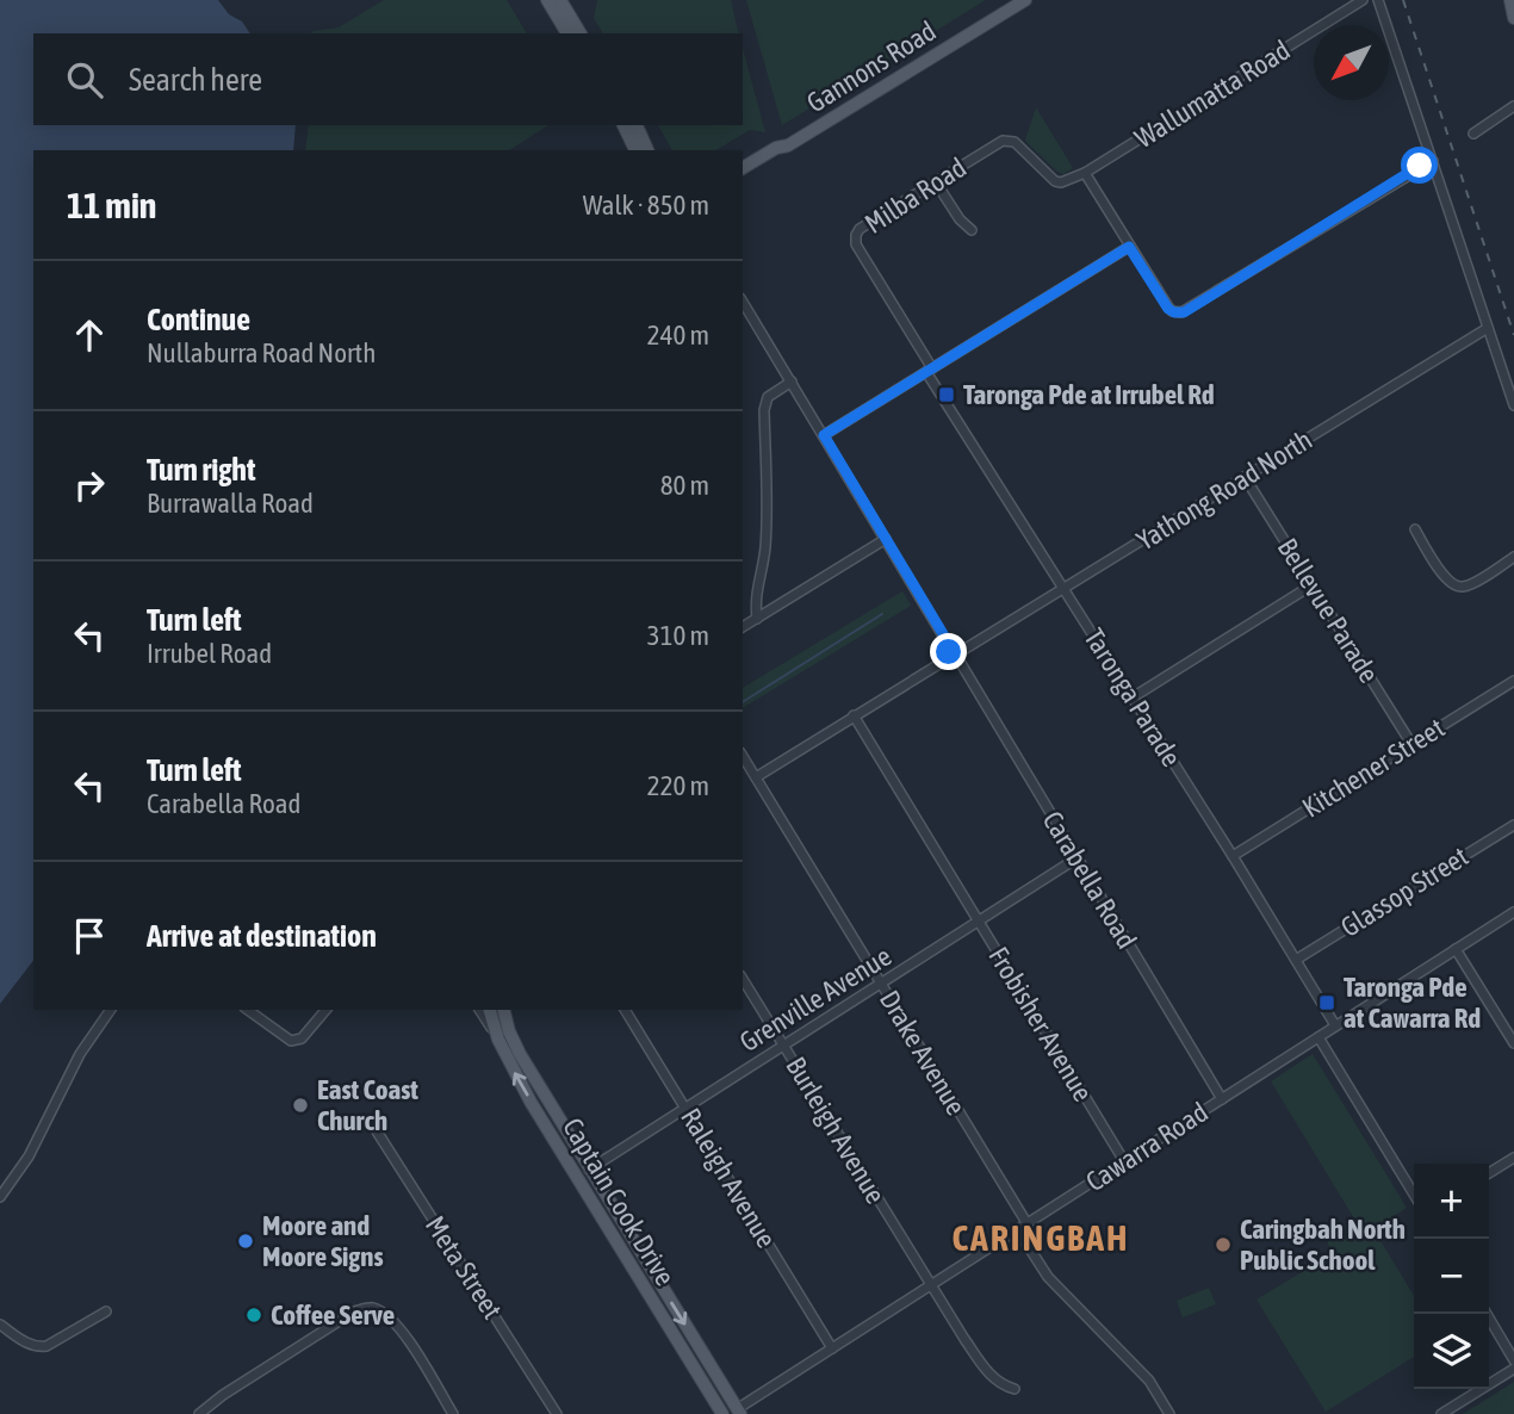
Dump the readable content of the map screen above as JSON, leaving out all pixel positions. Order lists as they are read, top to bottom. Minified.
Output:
{"streets":{"main road":["Gannons Road","Grenville Avenue","Captain Cook Drive"],"street":["Wallumatta Road","Milba Road","Yathong Road North","Bellevue Parade","Taronga Parade","Kitchener Street","Carabella Road","Glassop Street","Frobisher Avenue","Drake Avenue","Burleigh Avenue","Cawarra Road","Raleigh Avenue","Meta Street"]},"crossings":[["Wallumatta Road","Milba Road"],["Milba Road","Taronga Parade"],["Yathong Road North","Bellevue Parade"],["Yathong Road North","Taronga Parade"],["Yathong Road North","Carabella Road"],["Yathong Road North","Frobisher Avenue"],["Yathong Road North","Drake Avenue"],["Bellevue Parade","Kitchener Street"],["Taronga Parade","Kitchener Street"],["Taronga Parade","Glassop Street"],["Taronga Parade","Cawarra Road"],["Carabella Road","Grenville Avenue"],["Carabella Road","Cawarra Road"],["Grenville Avenue","Frobisher Avenue"],["Grenville Avenue","Drake Avenue"],["Grenville Avenue","Burleigh Avenue"],["Grenville Avenue","Raleigh Avenue"],["Grenville Avenue","Captain Cook Drive"],["Frobisher Avenue","Cawarra Road"],["Drake Avenue","Cawarra Road"],["Burleigh Avenue","Cawarra Road"],["Cawarra Road","Raleigh Avenue"],["Cawarra Road","Captain Cook Drive"]],"districts":["CARINGBAH"],"places":{"transit":["Taronga Pde at Irrubel Rd","Taronga Pde at Cawarra Rd"],"other":["East Coast Church","Moore and Moore Signs","Caringbah North Public School","Coffee Serve"]},"north":"bottom left","page":{"search":"Search here","heading":["11 min","Walk · 850 m"],"list":[["Continue","Nullaburra Road North","240 m"],["Turn right","Burrawalla Road","80 m"],["Turn left","Irrubel Road","310 m"],["Turn left","Carabella Road","220 m"],"Arrive at destination"],"map_buttons":["+","−"]}}
